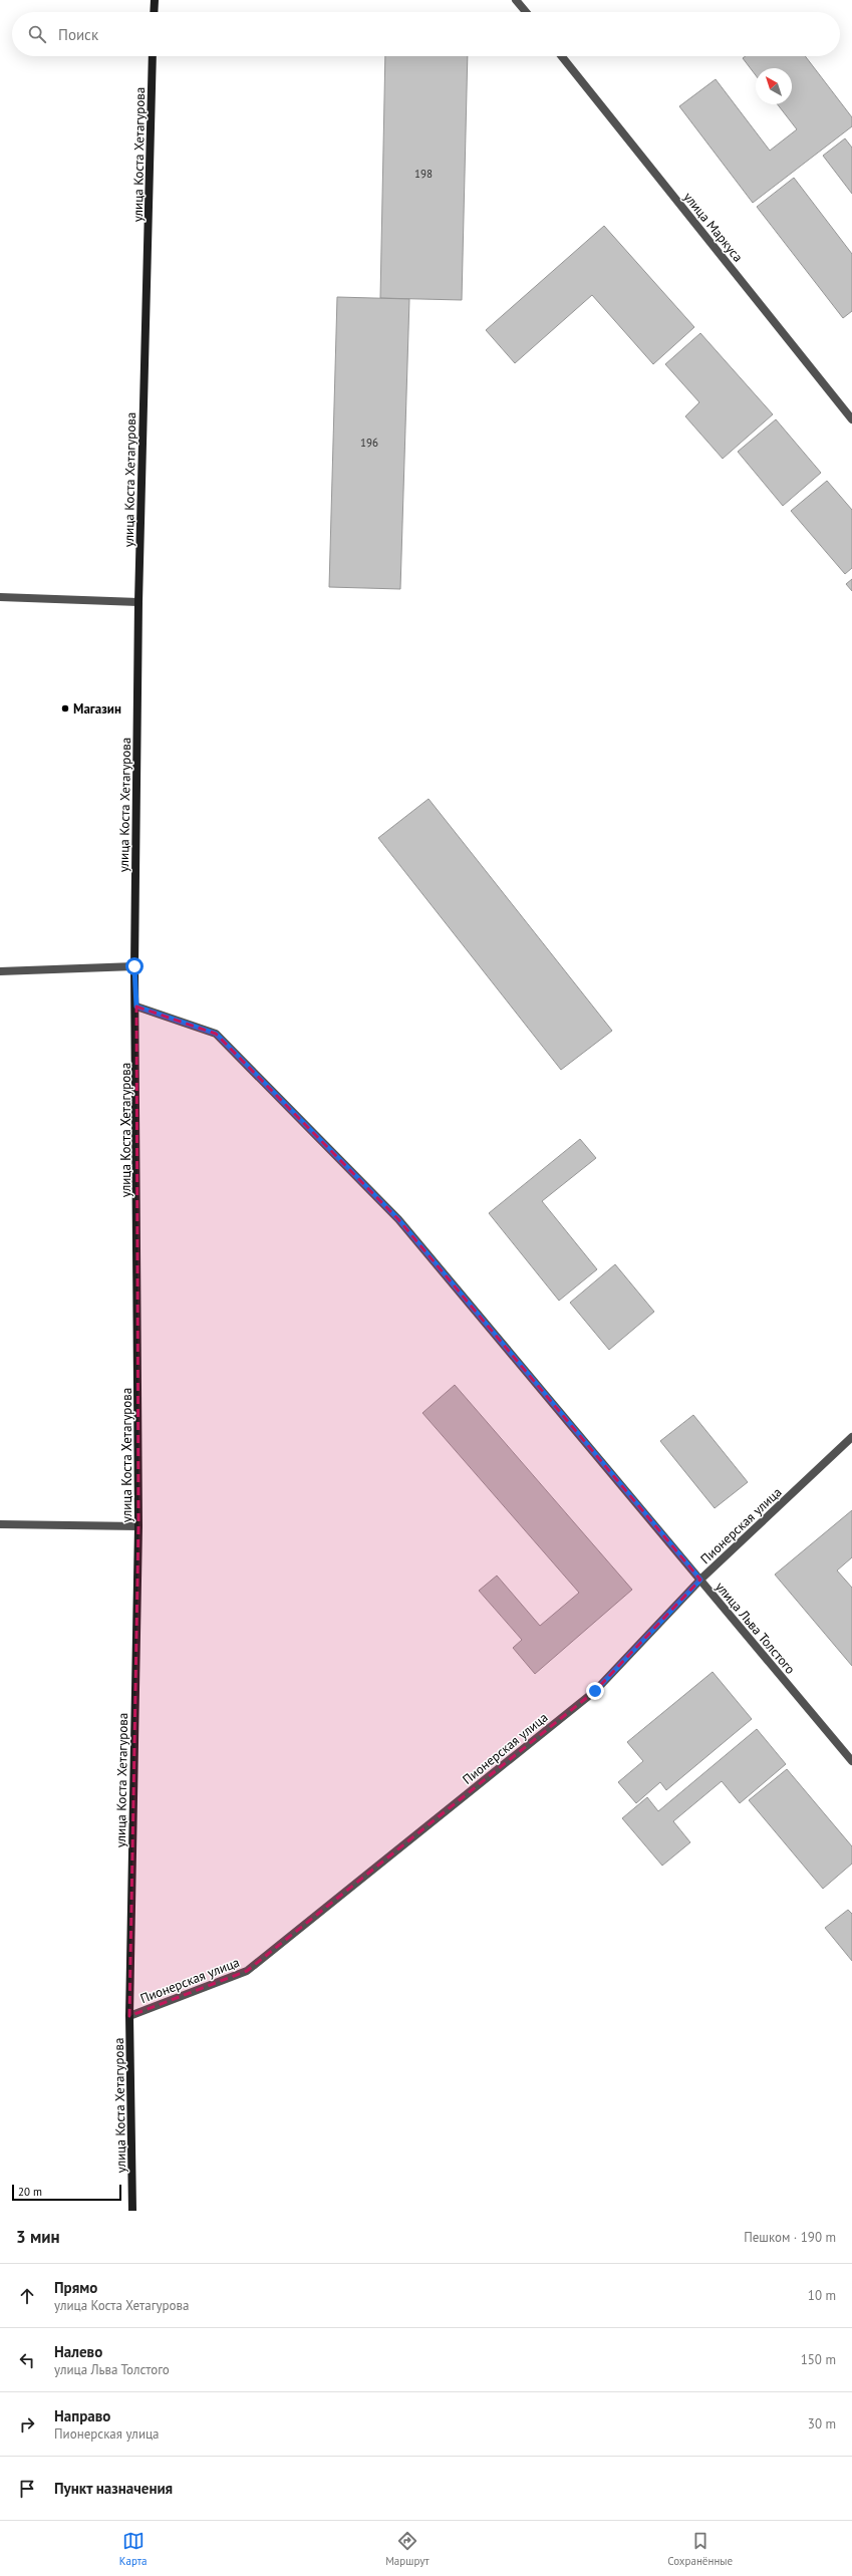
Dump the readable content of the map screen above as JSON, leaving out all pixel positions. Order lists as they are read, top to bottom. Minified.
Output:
{"streets":{"main road":["улица Коста Хетагурова"],"street":["улица Маркуса","Пионерская улица","улица Льва Толстого"]},"crossings":[["улица Коста Хетагурова","Пионерская улица"],["улица Коста Хетагурова","улица Льва Толстого"],["Пионерская улица","улица Льва Толстого"]],"places":["Магазин"],"house_numbers":["198","196"],"scale_bar":"20 m","north":"top left","page":{"search":"Поиск","scale":"20 m","heading":["3 мин","Пешком · 190 m"],"list":[["Прямо","улица Коста Хетагурова","10 m"],["Налево","улица Льва Толстого","150 m"],["Направо","Пионерская улица","30 m"],"Пункт назначения"],"nav":["Карта","Маршрут","Сохранённые"]}}
